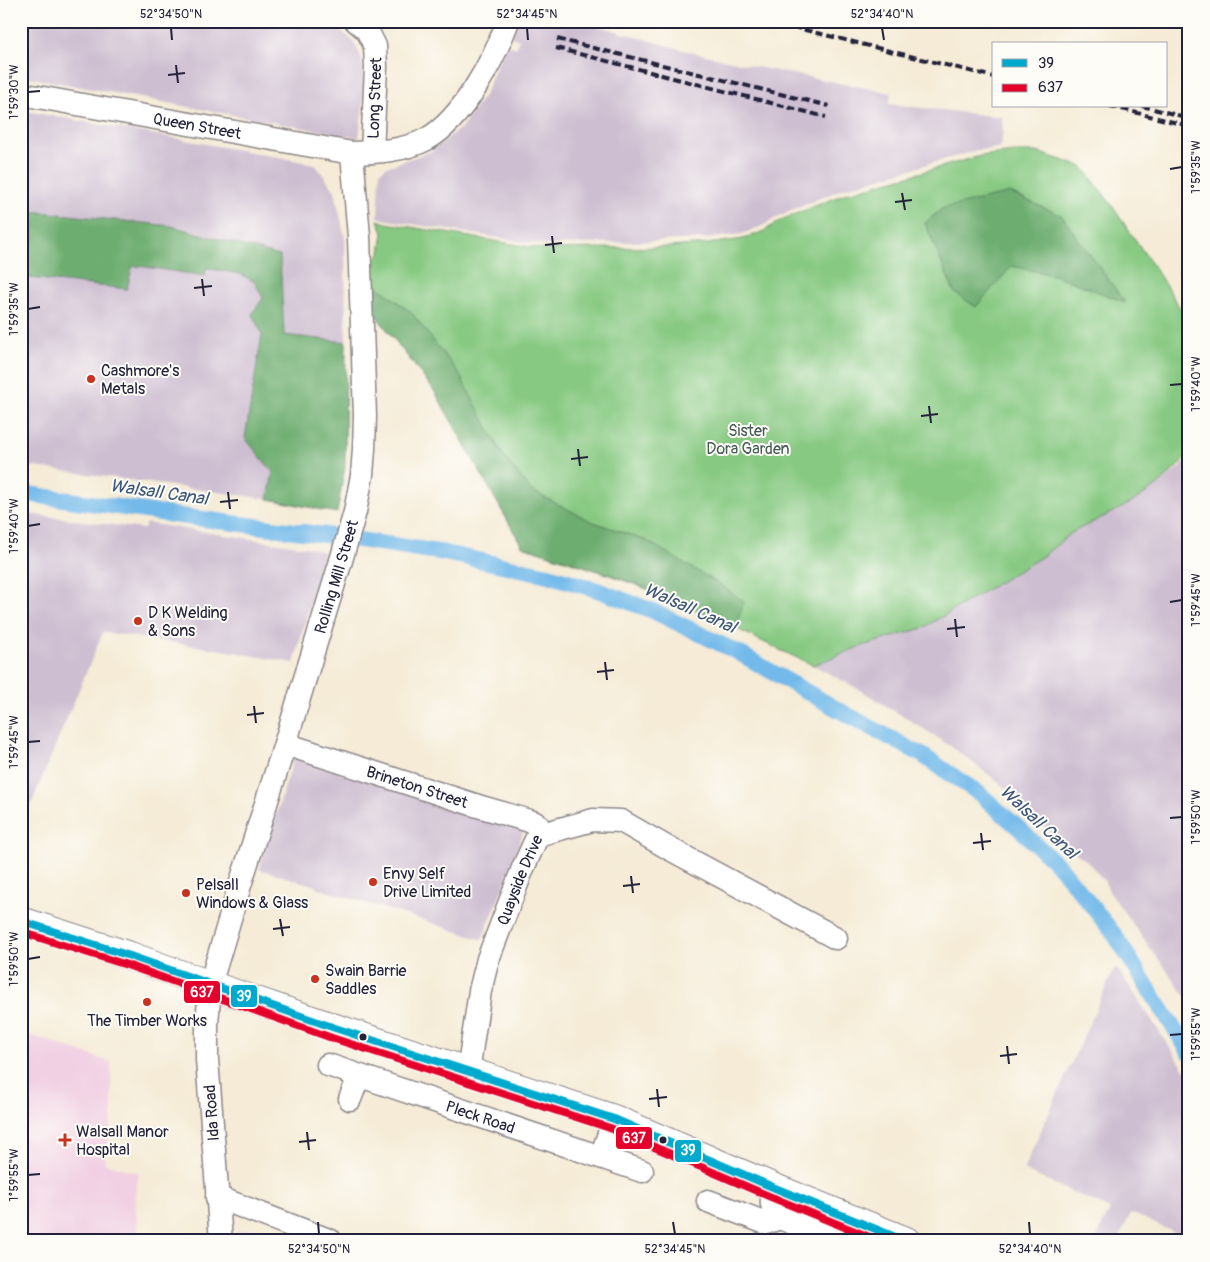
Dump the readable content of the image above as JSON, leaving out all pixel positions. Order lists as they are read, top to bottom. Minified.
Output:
{"streets":{"street":["Long Street","Queen Street","Rolling Mill Street","Brineton Street","Quayside Drive","Ida Road","Pleck Road"]},"crossings":[["Long Street","Queen Street"],["Long Street","Rolling Mill Street"],["Queen Street","Rolling Mill Street"],["Rolling Mill Street","Brineton Street"],["Rolling Mill Street","Ida Road"],["Brineton Street","Quayside Drive"]],"water":["Walsall Canal"],"parks":["Sister Dora Garden"],"places":{"other":["Cashmore's Metals","D K Welding & Sons","Envy Self Drive Limited","Pelsall Windows & Glass","Swain Barrie Saddles","The Timber Works"],"health":["Walsall Manor Hospital"]},"lines":["transit line 39","transit line 637"],"legend":["39","637"],"coordinates":["52°34'50\"N","52°34'45\"N","52°34'40\"N","1°59'30\"W","1°59'35\"W","1°59'40\"W","1°59'45\"W","1°59'50\"W","1°59'55\"W"]}
